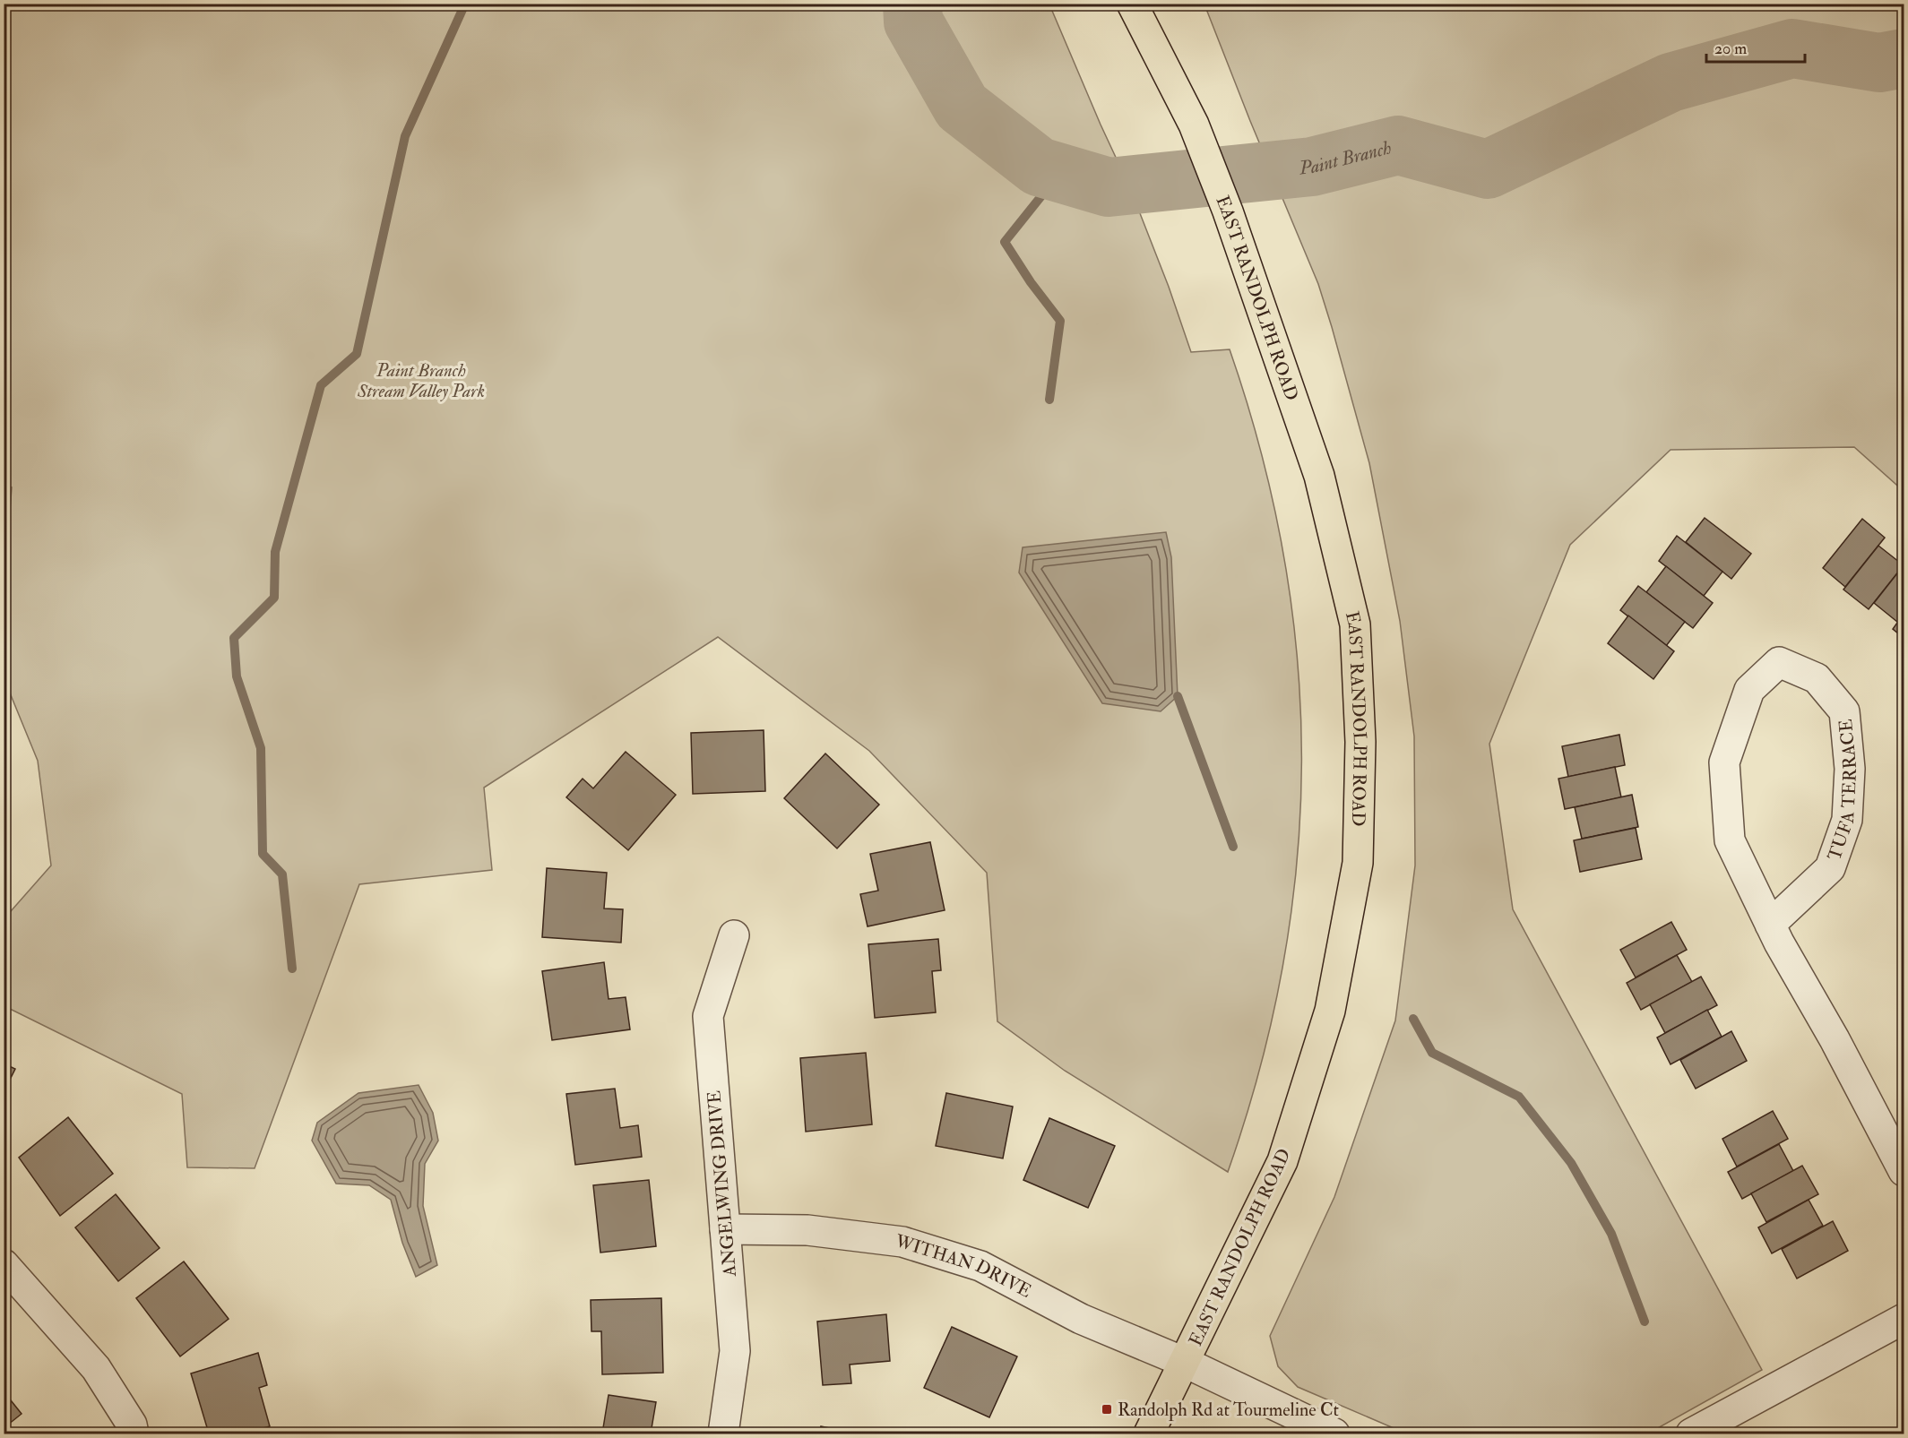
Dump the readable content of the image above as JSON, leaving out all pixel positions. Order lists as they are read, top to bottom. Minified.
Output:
{"streets":{"main road":["EAST RANDOLPH ROAD"],"street":["TUFA TERRACE","ANGELWING DRIVE","WITHAN DRIVE"]},"crossings":[["EAST RANDOLPH ROAD","WITHAN DRIVE"],["ANGELWING DRIVE","WITHAN DRIVE"]],"water":["Paint Branch"],"parks":["Paint Branch Stream Valley Park"],"places":{"transit":["Randolph Rd at Tourmeline Ct"]},"scale_bar":"20 m"}
